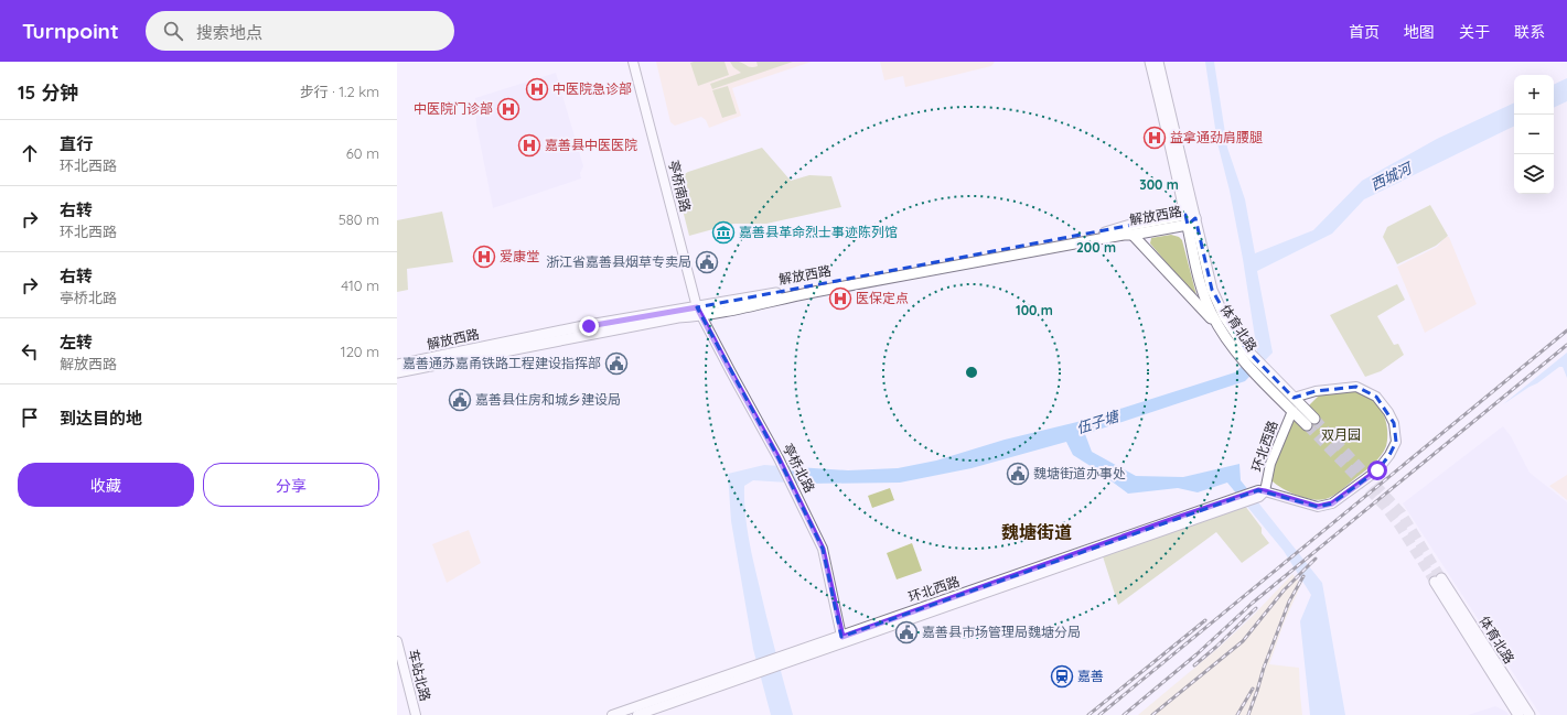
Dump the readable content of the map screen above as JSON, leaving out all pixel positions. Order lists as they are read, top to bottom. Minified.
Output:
{"streets":{"main road":["解放西路","体育北路"],"street":["亭桥南路","环北西路","亭桥北路","车站北路"]},"crossings":[["亭桥南路","解放西路"],["亭桥南路","亭桥北路"],["解放西路","体育北路"],["解放西路","亭桥北路"],["体育北路","环北西路"],["环北西路","亭桥北路"]],"districts":["魏塘街道"],"water":["西城河","伍子塘"],"parks":["双月园"],"places":{"hospital":["中医院急诊部","中医院门诊部","益拿通劲肩腰腿","嘉善县中医医院","爱康堂","医保定点"],"museum":["嘉善县革命烈士事迹陈列馆"],"public building":["浙江省嘉善县烟草专卖局","嘉善通苏嘉甬铁路工程建设指挥部","嘉善县住房和城乡建设局","魏塘街道办事处","嘉善县市场管理局魏塘分局"],"station":["嘉善"]},"page":{"header":"Turnpoint","search":"搜索地点","nav":["首页","地图","关于","联系"],"heading":["15 分钟","步行 · 1.2 km"],"map_buttons":["+","−"],"list":[["直行","环北西路","60 m"],["右转","环北西路","580 m"],["右转","亭桥北路","410 m"],["左转","解放西路","120 m"],"到达目的地"],"buttons":["收藏","分享"]},"rings":["300 m","200 m","100 m"]}
